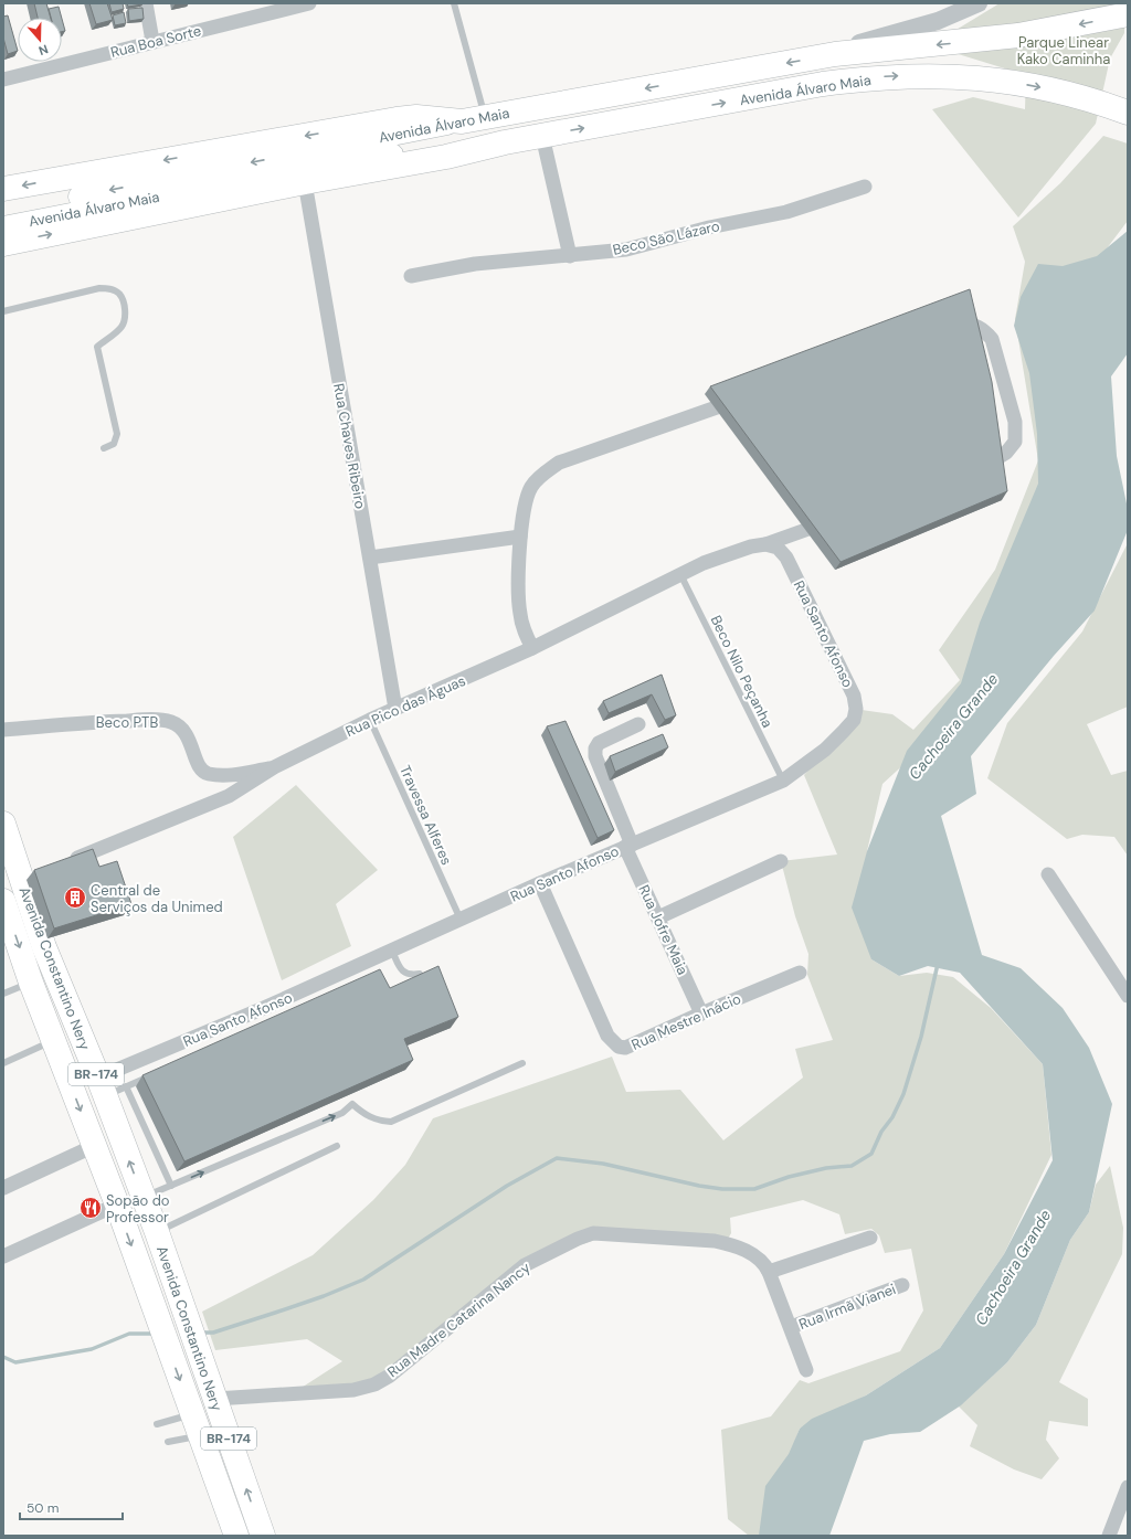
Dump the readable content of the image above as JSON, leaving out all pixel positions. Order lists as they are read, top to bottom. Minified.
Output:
{"streets":{"highway":["Avenida Álvaro Maia","Avenida Constantino Nery","BR-174"],"street":["Rua Boa Sorte","Beco São Lázaro","Rua Chaves Ribeiro","Rua Santo Afonso","Rua Pico das Águas","Beco PTB","Rua Jofre Maia","Rua Mestre Inácio","Rua Irmã Vianei","Rua Madre Catarina Nancy"],"lane":["Beco Nilo Peçanha","Travessa Alferes"]},"crossings":[["Avenida Álvaro Maia","Rua Chaves Ribeiro"],["Rua Chaves Ribeiro","Rua Pico das Águas"],["Rua Santo Afonso","Beco Nilo Peçanha"],["Rua Santo Afonso","Rua Pico das Águas"],["Rua Santo Afonso","Travessa Alferes"],["Rua Santo Afonso","Rua Jofre Maia"],["Rua Santo Afonso","Avenida Constantino Nery"],["Rua Santo Afonso","Rua Mestre Inácio"],["Beco Nilo Peçanha","Rua Pico das Águas"],["Rua Pico das Águas","Beco PTB"],["Rua Pico das Águas","Travessa Alferes"],["Rua Jofre Maia","Rua Mestre Inácio"],["Avenida Constantino Nery","Rua Madre Catarina Nancy"],["Rua Irmã Vianei","Rua Madre Catarina Nancy"]],"water":["Cachoeira Grande"],"parks":["Parque Linear Kako Caminha"],"places":{"building":["Central de Serviços da Unimed"],"restaurant":["Sopão do Professor"]},"scale_bar":"50 m","north":"bottom"}
